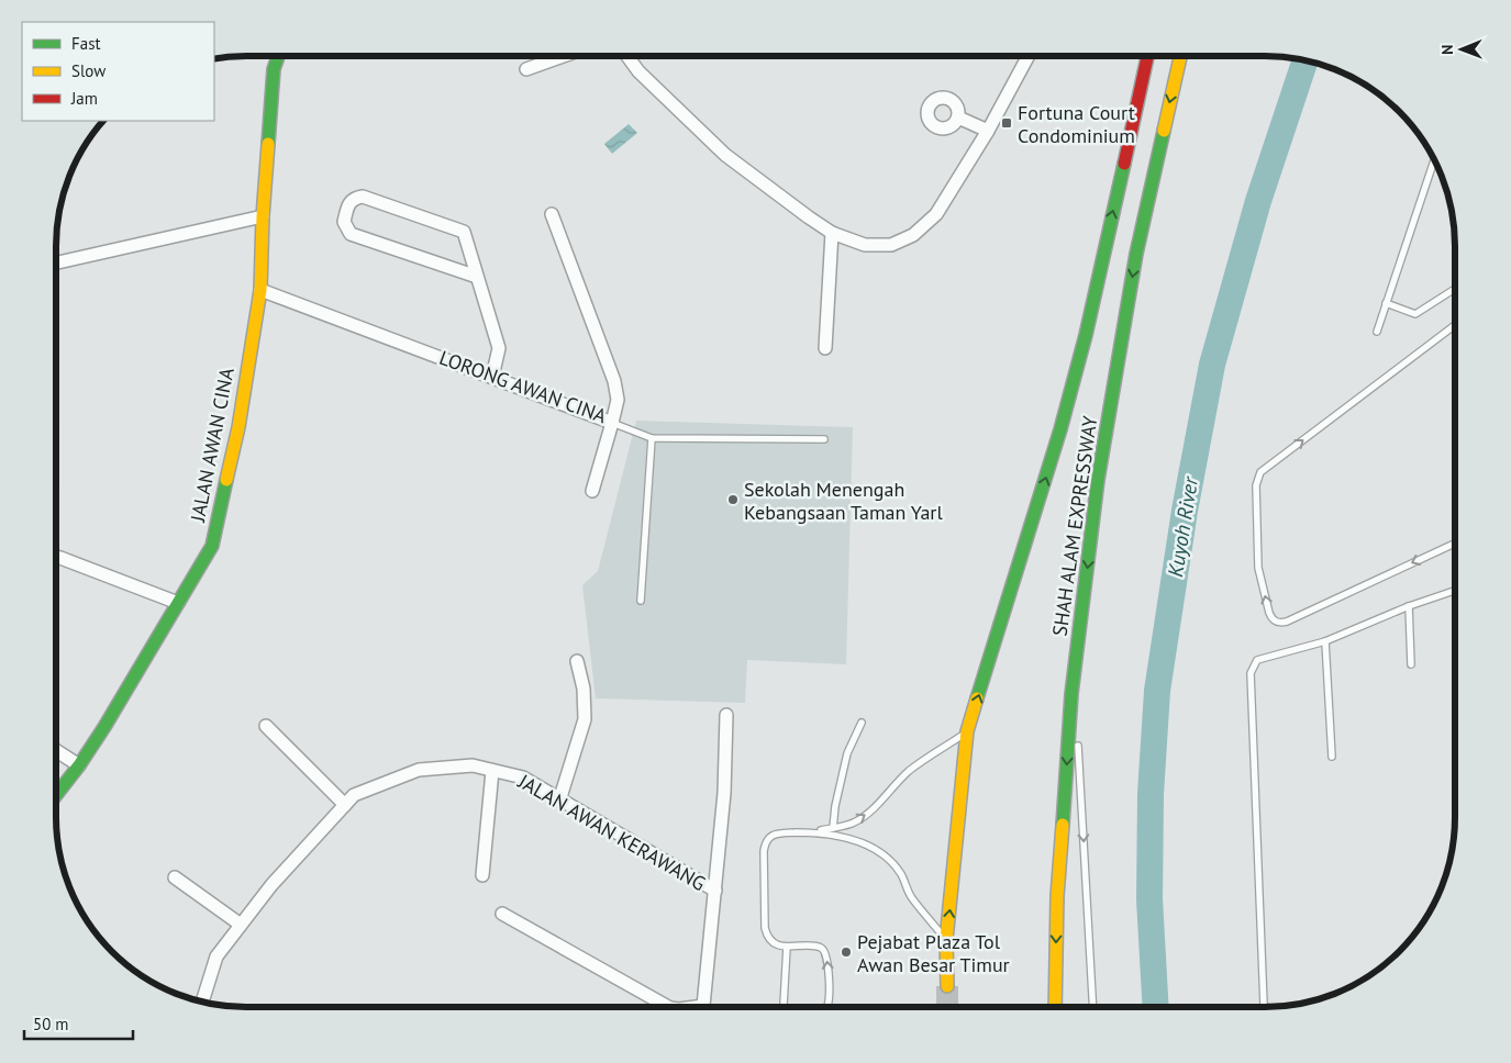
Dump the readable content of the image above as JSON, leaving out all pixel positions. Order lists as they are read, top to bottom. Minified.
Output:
{"streets":{"main road":["JALAN AWAN CINA","SHAH ALAM EXPRESSWAY"],"street":["LORONG AWAN CINA","JALAN AWAN KERAWANG"]},"crossings":[["LORONG AWAN CINA","JALAN AWAN CINA"]],"water":["Kuyoh River"],"places":{"transit":["Fortuna Court Condominium"],"other":["Sekolah Menengah Kebangsaan Taman Yarl","Pejabat Plaza Tol Awan Besar Timur"]},"legend":["Fast","Slow","Jam"],"scale_bar":"50 m","north":"left"}
